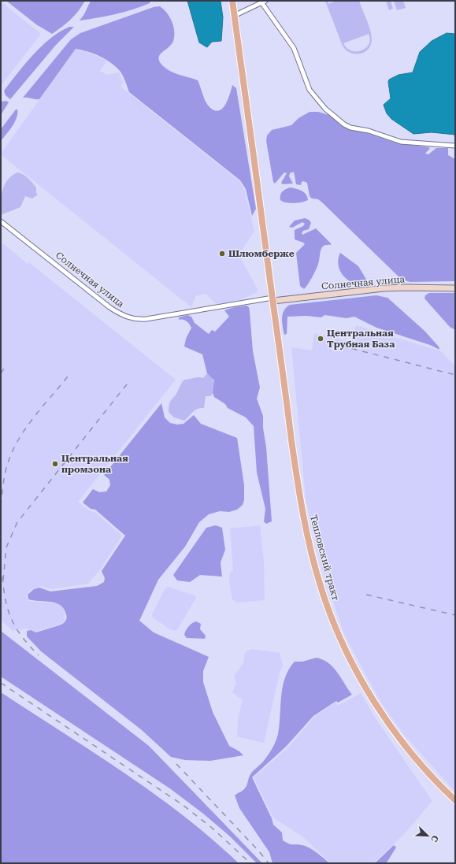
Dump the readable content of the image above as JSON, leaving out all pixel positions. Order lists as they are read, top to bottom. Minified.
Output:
{"streets":{"main road":["Тепловский тракт"],"street":["Солнечная улица"]},"crossings":[["Солнечная улица","Тепловский тракт"]],"places":["Шлюмберже","Центральная Трубная База","Центральная промзона"],"north":"bottom right"}
